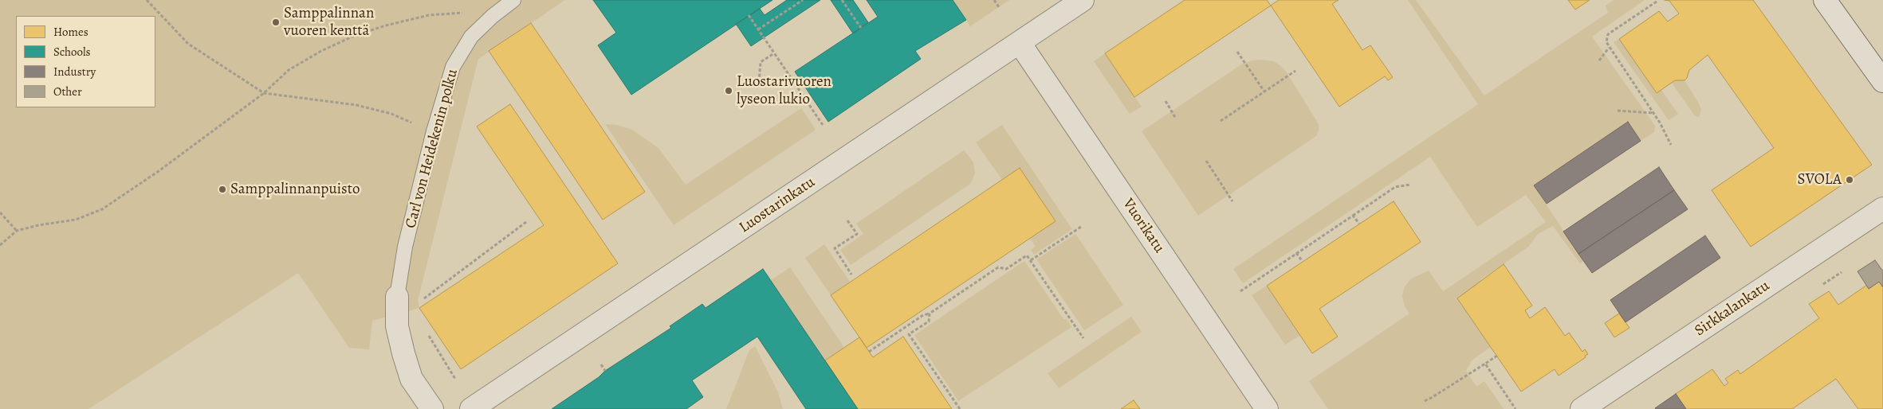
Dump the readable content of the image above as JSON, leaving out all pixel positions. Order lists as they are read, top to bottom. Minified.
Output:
{"streets":{"street":["Luostarinkatu","Vuorikatu","Sirkkalankatu"],"lane":["Carl von Heidekenin polku"]},"crossings":[["Luostarinkatu","Vuorikatu"]],"places":["Samppalinnan vuoren kenttä","Luostarivuoren lyseon lukio","SVOLA","Samppalinnanpuisto"],"legend":["Homes","Schools","Industry","Other"]}
